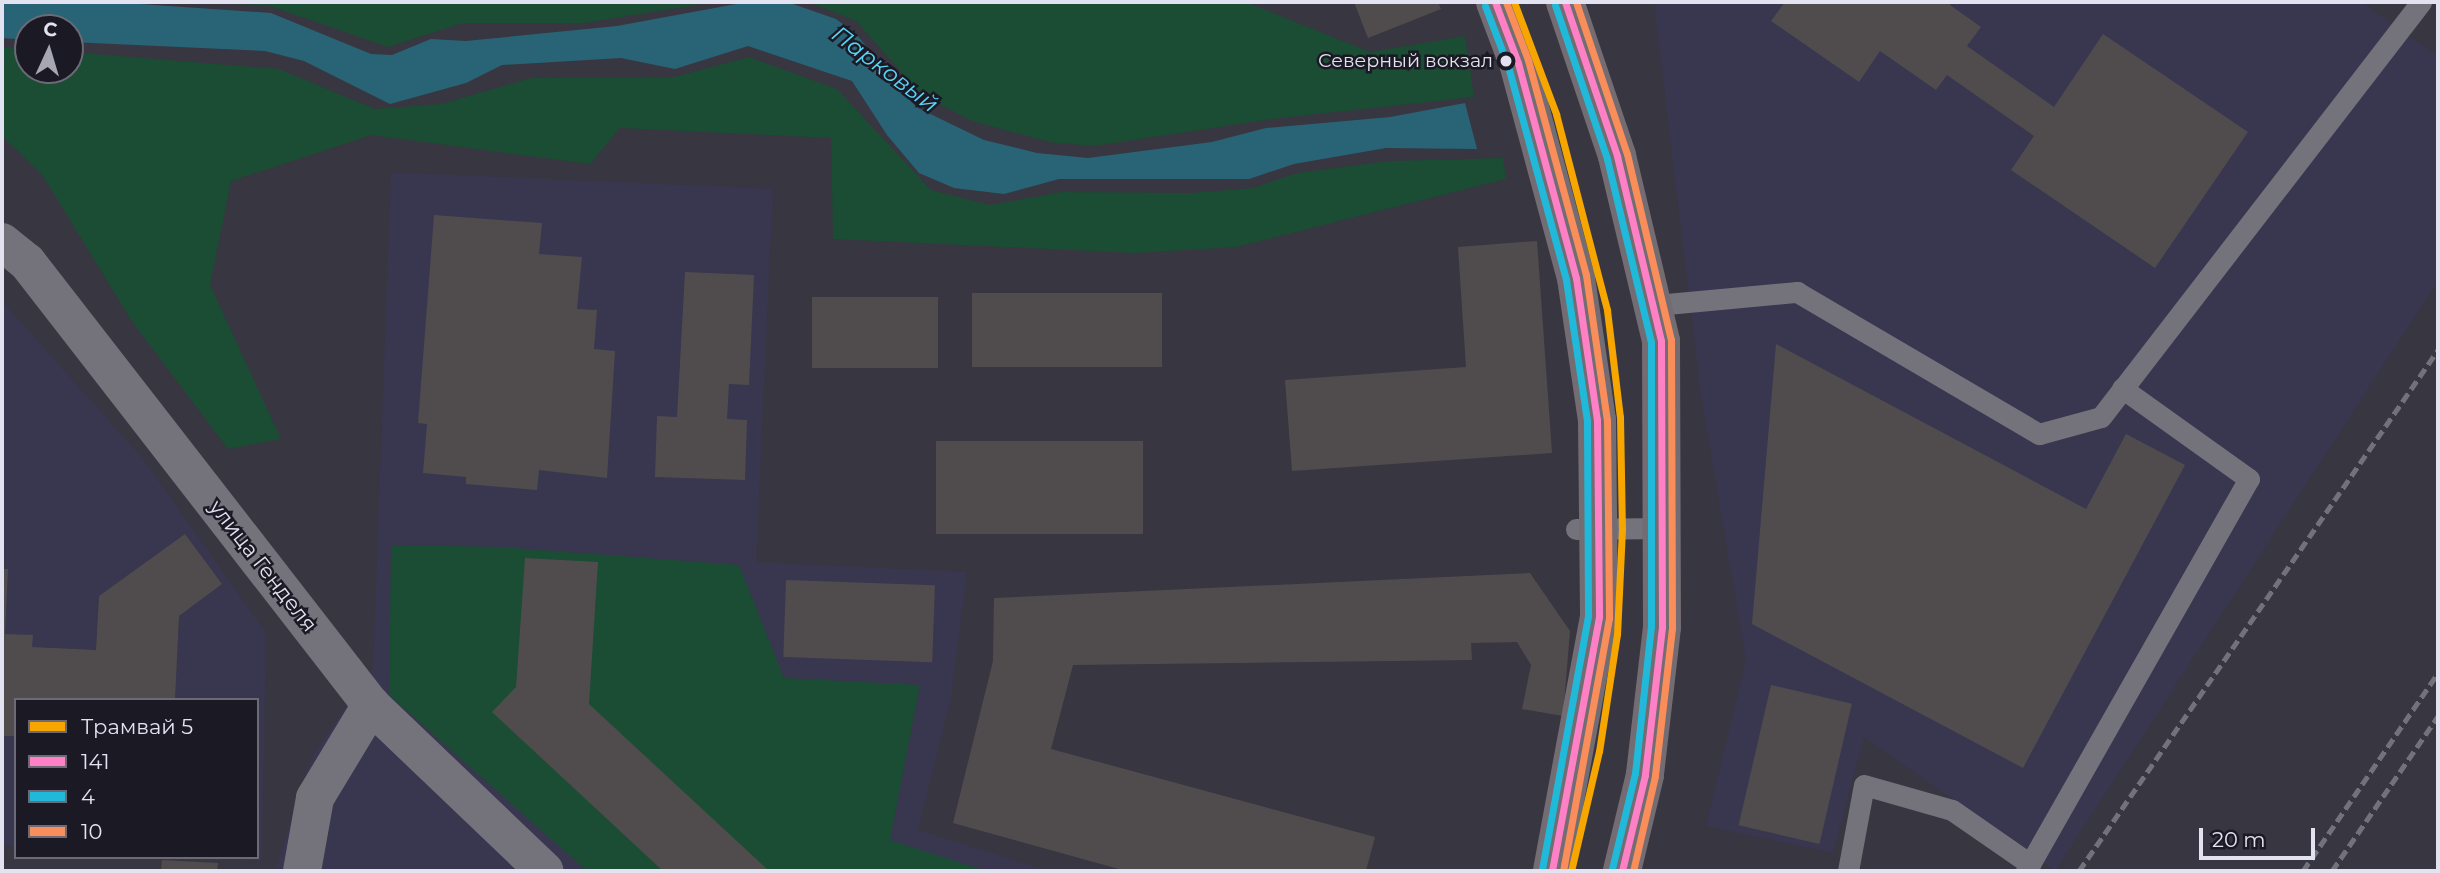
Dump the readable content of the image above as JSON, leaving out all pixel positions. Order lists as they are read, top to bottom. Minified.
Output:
{"streets":{"street":["улица Генделя"]},"water":["Парковый"],"places":["Северный вокзал"],"lines":["tram line 5","transit line 141","transit line 10","transit line 4"],"legend":["Трамвай 5","141","4","10"],"scale_bar":"20 m","north":"top"}
